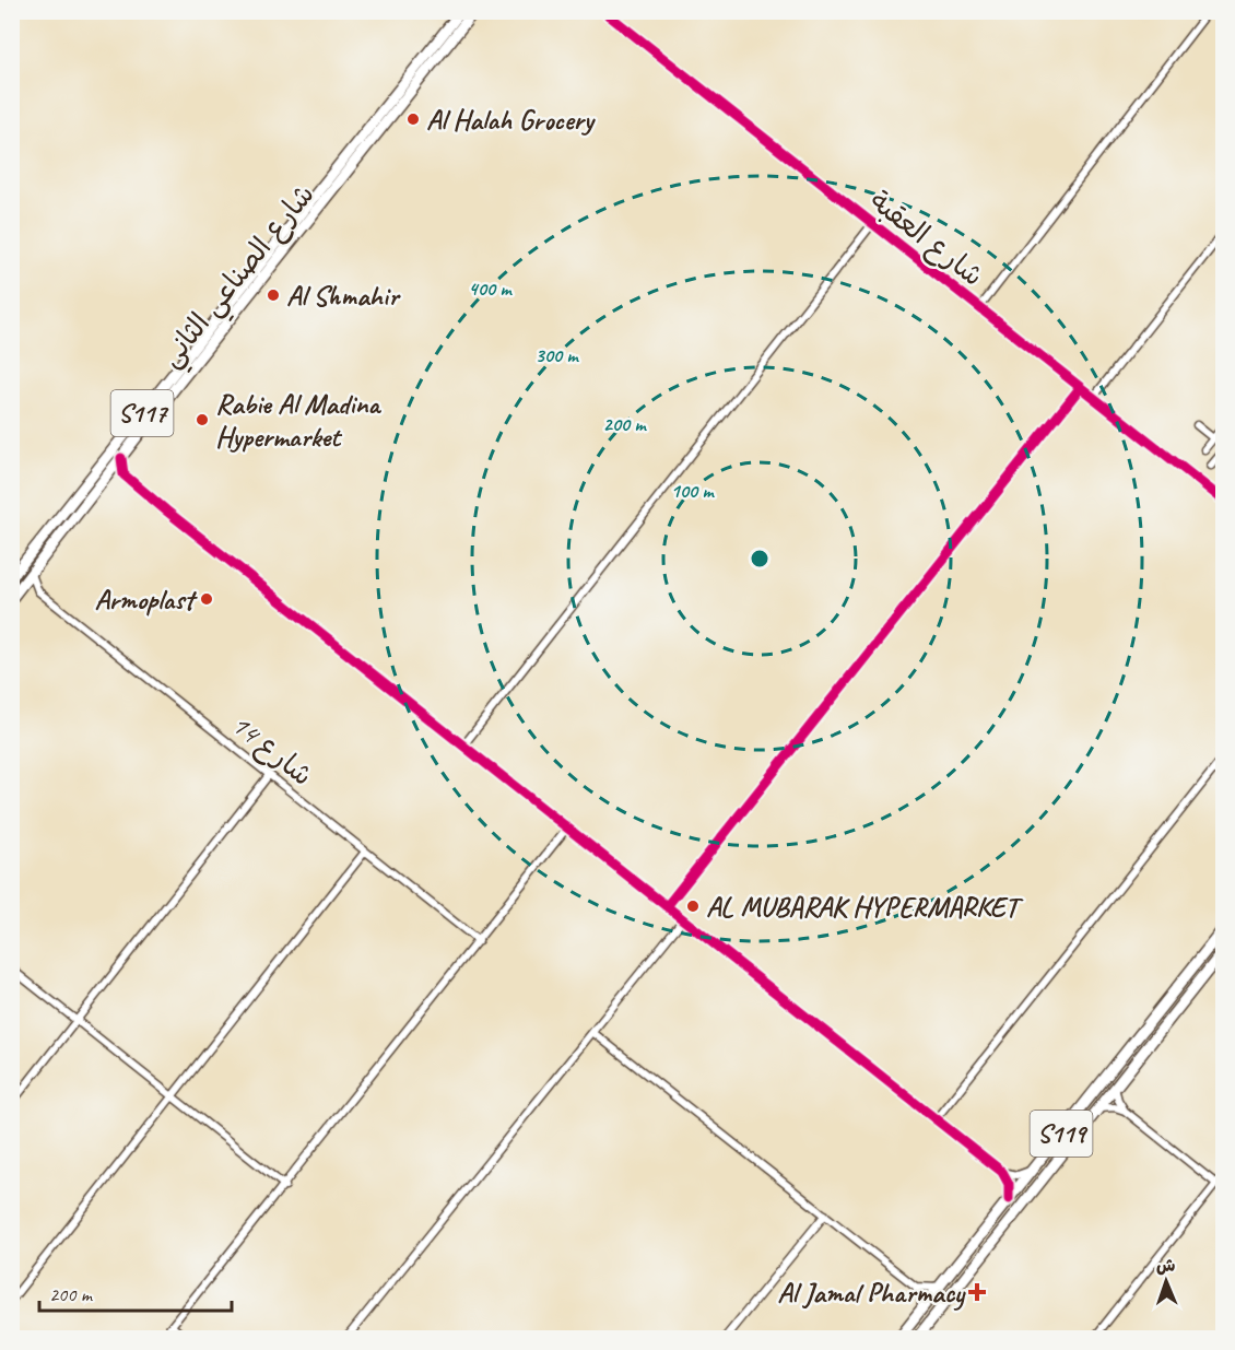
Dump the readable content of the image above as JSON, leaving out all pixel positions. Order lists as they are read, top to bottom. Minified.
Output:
{"streets":{"main road":["شارع الصناعي الثاني","S117","S119"],"street":["شارع العقبة","شارع 14"]},"places":{"other":["Al Halah Grocery","Al Shmahir","Rabie Al Madina Hypermarket","Armoplast","AL MUBARAK HYPERMARKET"],"health":["Al Jamal Pharmacy"]},"scale_bar":"200 m","north":"top","rings":["400 m","300 m","200 m","100 m"]}
